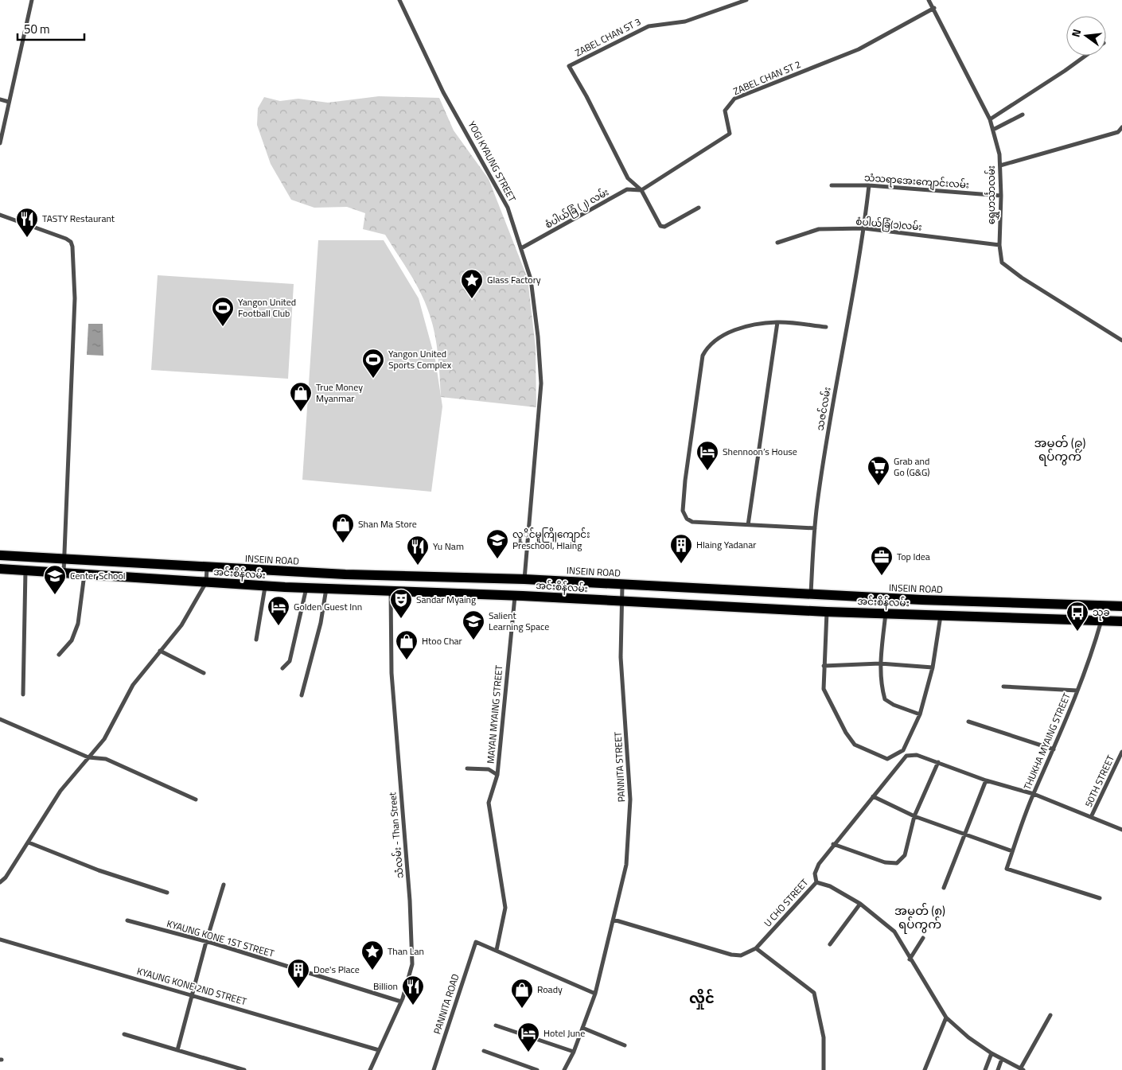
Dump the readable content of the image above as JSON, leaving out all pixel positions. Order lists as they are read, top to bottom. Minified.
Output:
{"streets":{"main road":["INSEIN ROAD","အင်းစိန်လမ်း"],"street":["ZABEL CHAN ST 3","ZABEL CHAN ST 2","YOGI KYAUNG STREET","သံသရာအေးကျောင်းလမ်း","ရွှေဟင်္သာလမ်း","စံပါယ်ခြံ (၂) လမ်း","စံပါယ်ခြံ(၁)လမ်း","သဇင်လမ်း","MAYAN MYAING STREET","THUKHA MYAING STREET","PANNITA STREET","50TH STREET","သံလမ်း - Than Street","U CHO STREET","KYAUNG KONE 1ST STREET","KYAUNG KONE 2ND STREET","PANNITA ROAD"]},"crossings":[["ZABEL CHAN ST 3","ZABEL CHAN ST 2"],["ZABEL CHAN ST 3","စံပါယ်ခြံ (၂) လမ်း"],["ZABEL CHAN ST 2","ရွှေဟင်္သာလမ်း"],["ZABEL CHAN ST 2","စံပါယ်ခြံ (၂) လမ်း"],["YOGI KYAUNG STREET","စံပါယ်ခြံ (၂) လမ်း"],["YOGI KYAUNG STREET","INSEIN ROAD"],["သံသရာအေးကျောင်းလမ်း","ရွှေဟင်္သာလမ်း"],["သံသရာအေးကျောင်းလမ်း","သဇင်လမ်း"],["ရွှေဟင်္သာလမ်း","စံပါယ်ခြံ(၁)လမ်း"],["စံပါယ်ခြံ(၁)လမ်း","သဇင်လမ်း"],["သဇင်လမ်း","INSEIN ROAD"],["INSEIN ROAD","PANNITA STREET"],["အင်းစိန်လမ်း","MAYAN MYAING STREET"],["အင်းစိန်လမ်း","THUKHA MYAING STREET"],["အင်းစိန်လမ်း","PANNITA STREET"],["အင်းစိန်လမ်း","သံလမ်း - Than Street"],["MAYAN MYAING STREET","PANNITA ROAD"],["PANNITA STREET","U CHO STREET"],["သံလမ်း - Than Street","KYAUNG KONE 1ST STREET"],["သံလမ်း - Than Street","KYAUNG KONE 2ND STREET"]],"districts":["အမှတ် (၉) ရပ်ကွက်","အမှတ် (၈) ရပ်ကွက်","လှိုင်"],"places":{"restaurant":["TASTY Restaurant","Yu Nam","Billion"],"place":["Glass Factory","Than Lan"],"sports":["Yangon United Football Club","Yangon United Sports Complex"],"shop":["True Money Myanmar","Shan Ma Store","Htoo Char","Roady"],"hotel":["Shennoon’s House","Golden Guest Inn","Hotel June"],"supermarket":["Grab and Go (G&G)"],"school or university":["လှုိင်မူကြိုကျောင်း Preschool, Hlaing","Center School","Salient Learning Space"],"building":["Hlaing Yadanar","Doe's Place"],"office":["Top Idea"],"theatre":["Sandar Myaing"],"bus stop":["သုခ"]},"scale_bar":"50 m","north":"left"}
